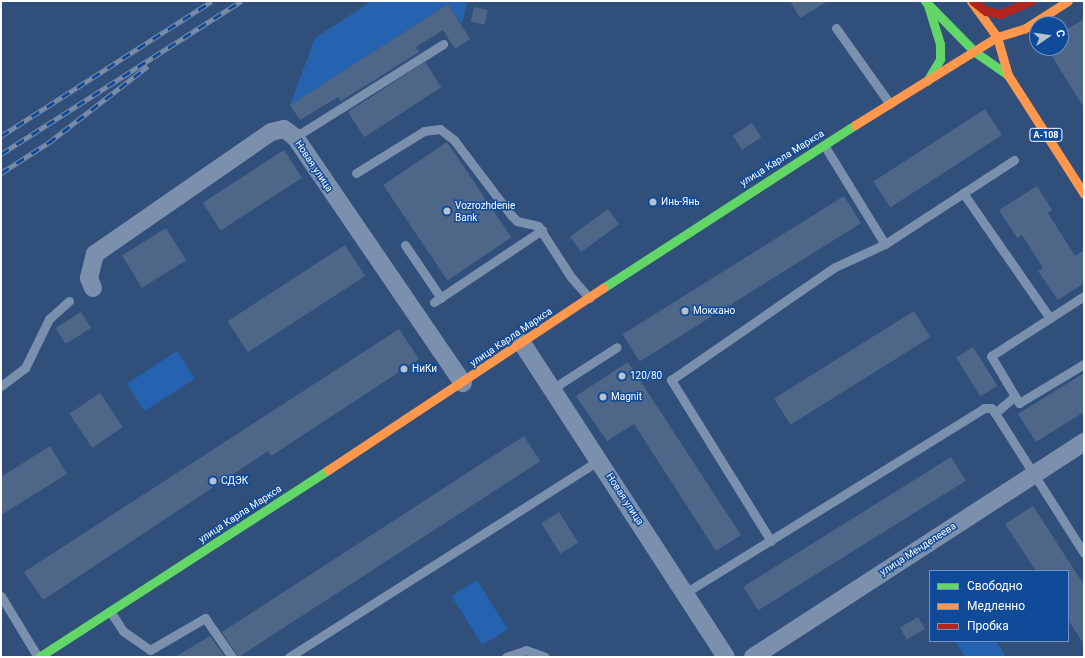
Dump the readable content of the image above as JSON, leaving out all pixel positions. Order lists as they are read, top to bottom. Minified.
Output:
{"streets":{"main road":["А-108","улица Карла Маркса"],"street":["Новая улица","улица Менделеева"]},"crossings":[["А-108","улица Карла Маркса"],["улица Карла Маркса","Новая улица"]],"places":["Инь-Янь","Vozrozhdenie Bank","Моккано","НиКи","120/80","Magnit","СДЭК"],"legend":["Свободно","Медленно","Пробка"],"north":"right"}
